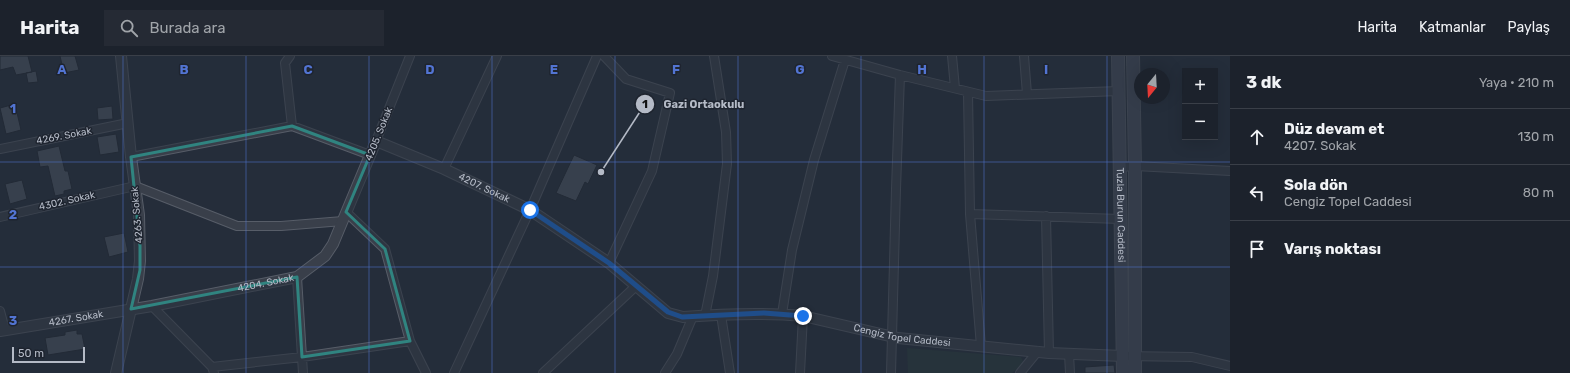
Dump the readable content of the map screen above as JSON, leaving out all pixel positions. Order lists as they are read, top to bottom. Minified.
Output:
{"streets":{"main road":["Tuzla Burun Caddesi"],"street":["4205. Sokak","4269. Sokak","4207. Sokak","4302. Sokak","4263. Sokak","4204. Sokak","4267. Sokak","Cengiz Topel Caddesi"]},"crossings":[["4205. Sokak","4207. Sokak"],["4205. Sokak","4204. Sokak"],["4269. Sokak","4263. Sokak"],["4207. Sokak","Cengiz Topel Caddesi"],["4302. Sokak","4263. Sokak"],["4263. Sokak","4267. Sokak"],["Tuzla Burun Caddesi","Cengiz Topel Caddesi"],["4204. Sokak","4267. Sokak"]],"places":["Gazi Ortaokulu"],"scale_bar":"50 m","north":"bottom","page":{"header":"Harita","search":"Burada ara","nav":["Harita","Katmanlar","Paylaş"],"heading":["3 dk","Yaya · 210 m"],"map_buttons":["+","−"],"list":[["Düz devam et","4207. Sokak","130 m"],["Sola dön","Cengiz Topel Caddesi","80 m"],"Varış noktası"],"scale":"50 m"},"grid":{"columns":["A","B","C","D","E","F","G","H","I"],"rows":["1","2","3"]}}
